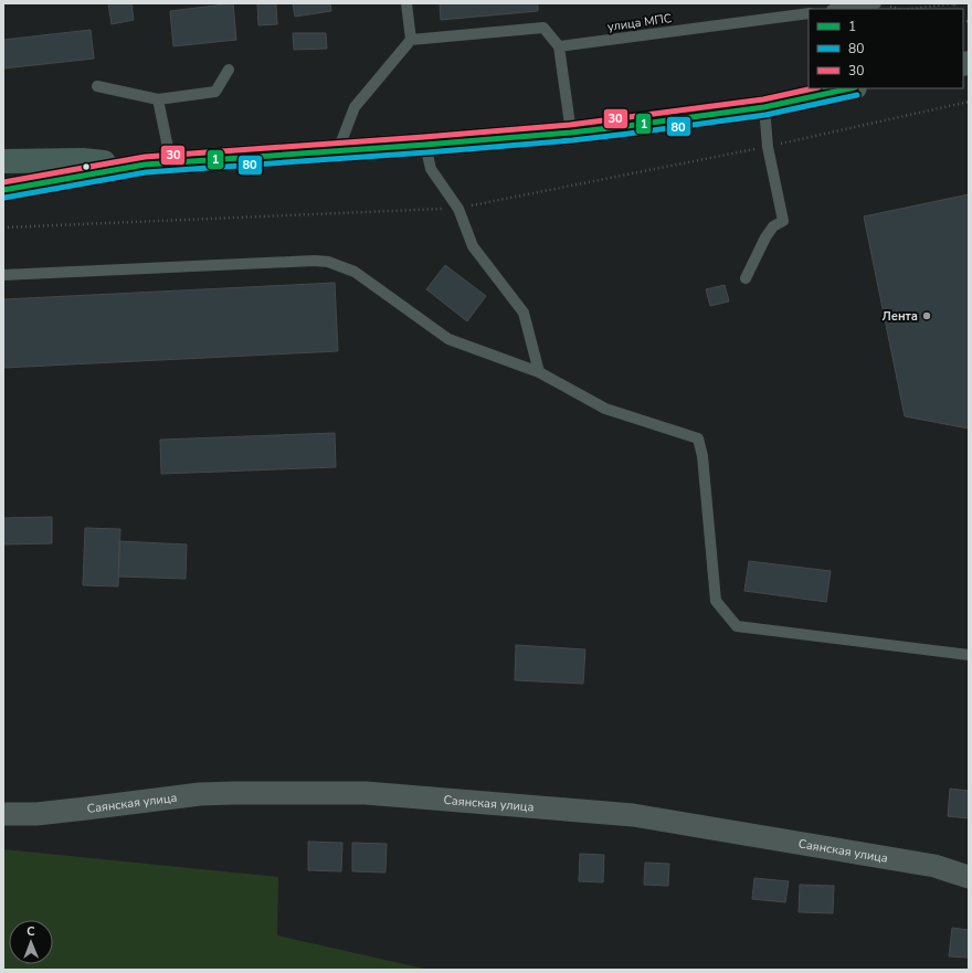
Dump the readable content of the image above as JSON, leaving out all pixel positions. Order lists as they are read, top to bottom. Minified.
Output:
{"streets":{"street":["Саянская улица"],"lane":["улица МПС"]},"places":["Лента"],"lines":["transit line 1","transit line 30","transit line 80"],"legend":["1","80","30"],"north":"top"}
